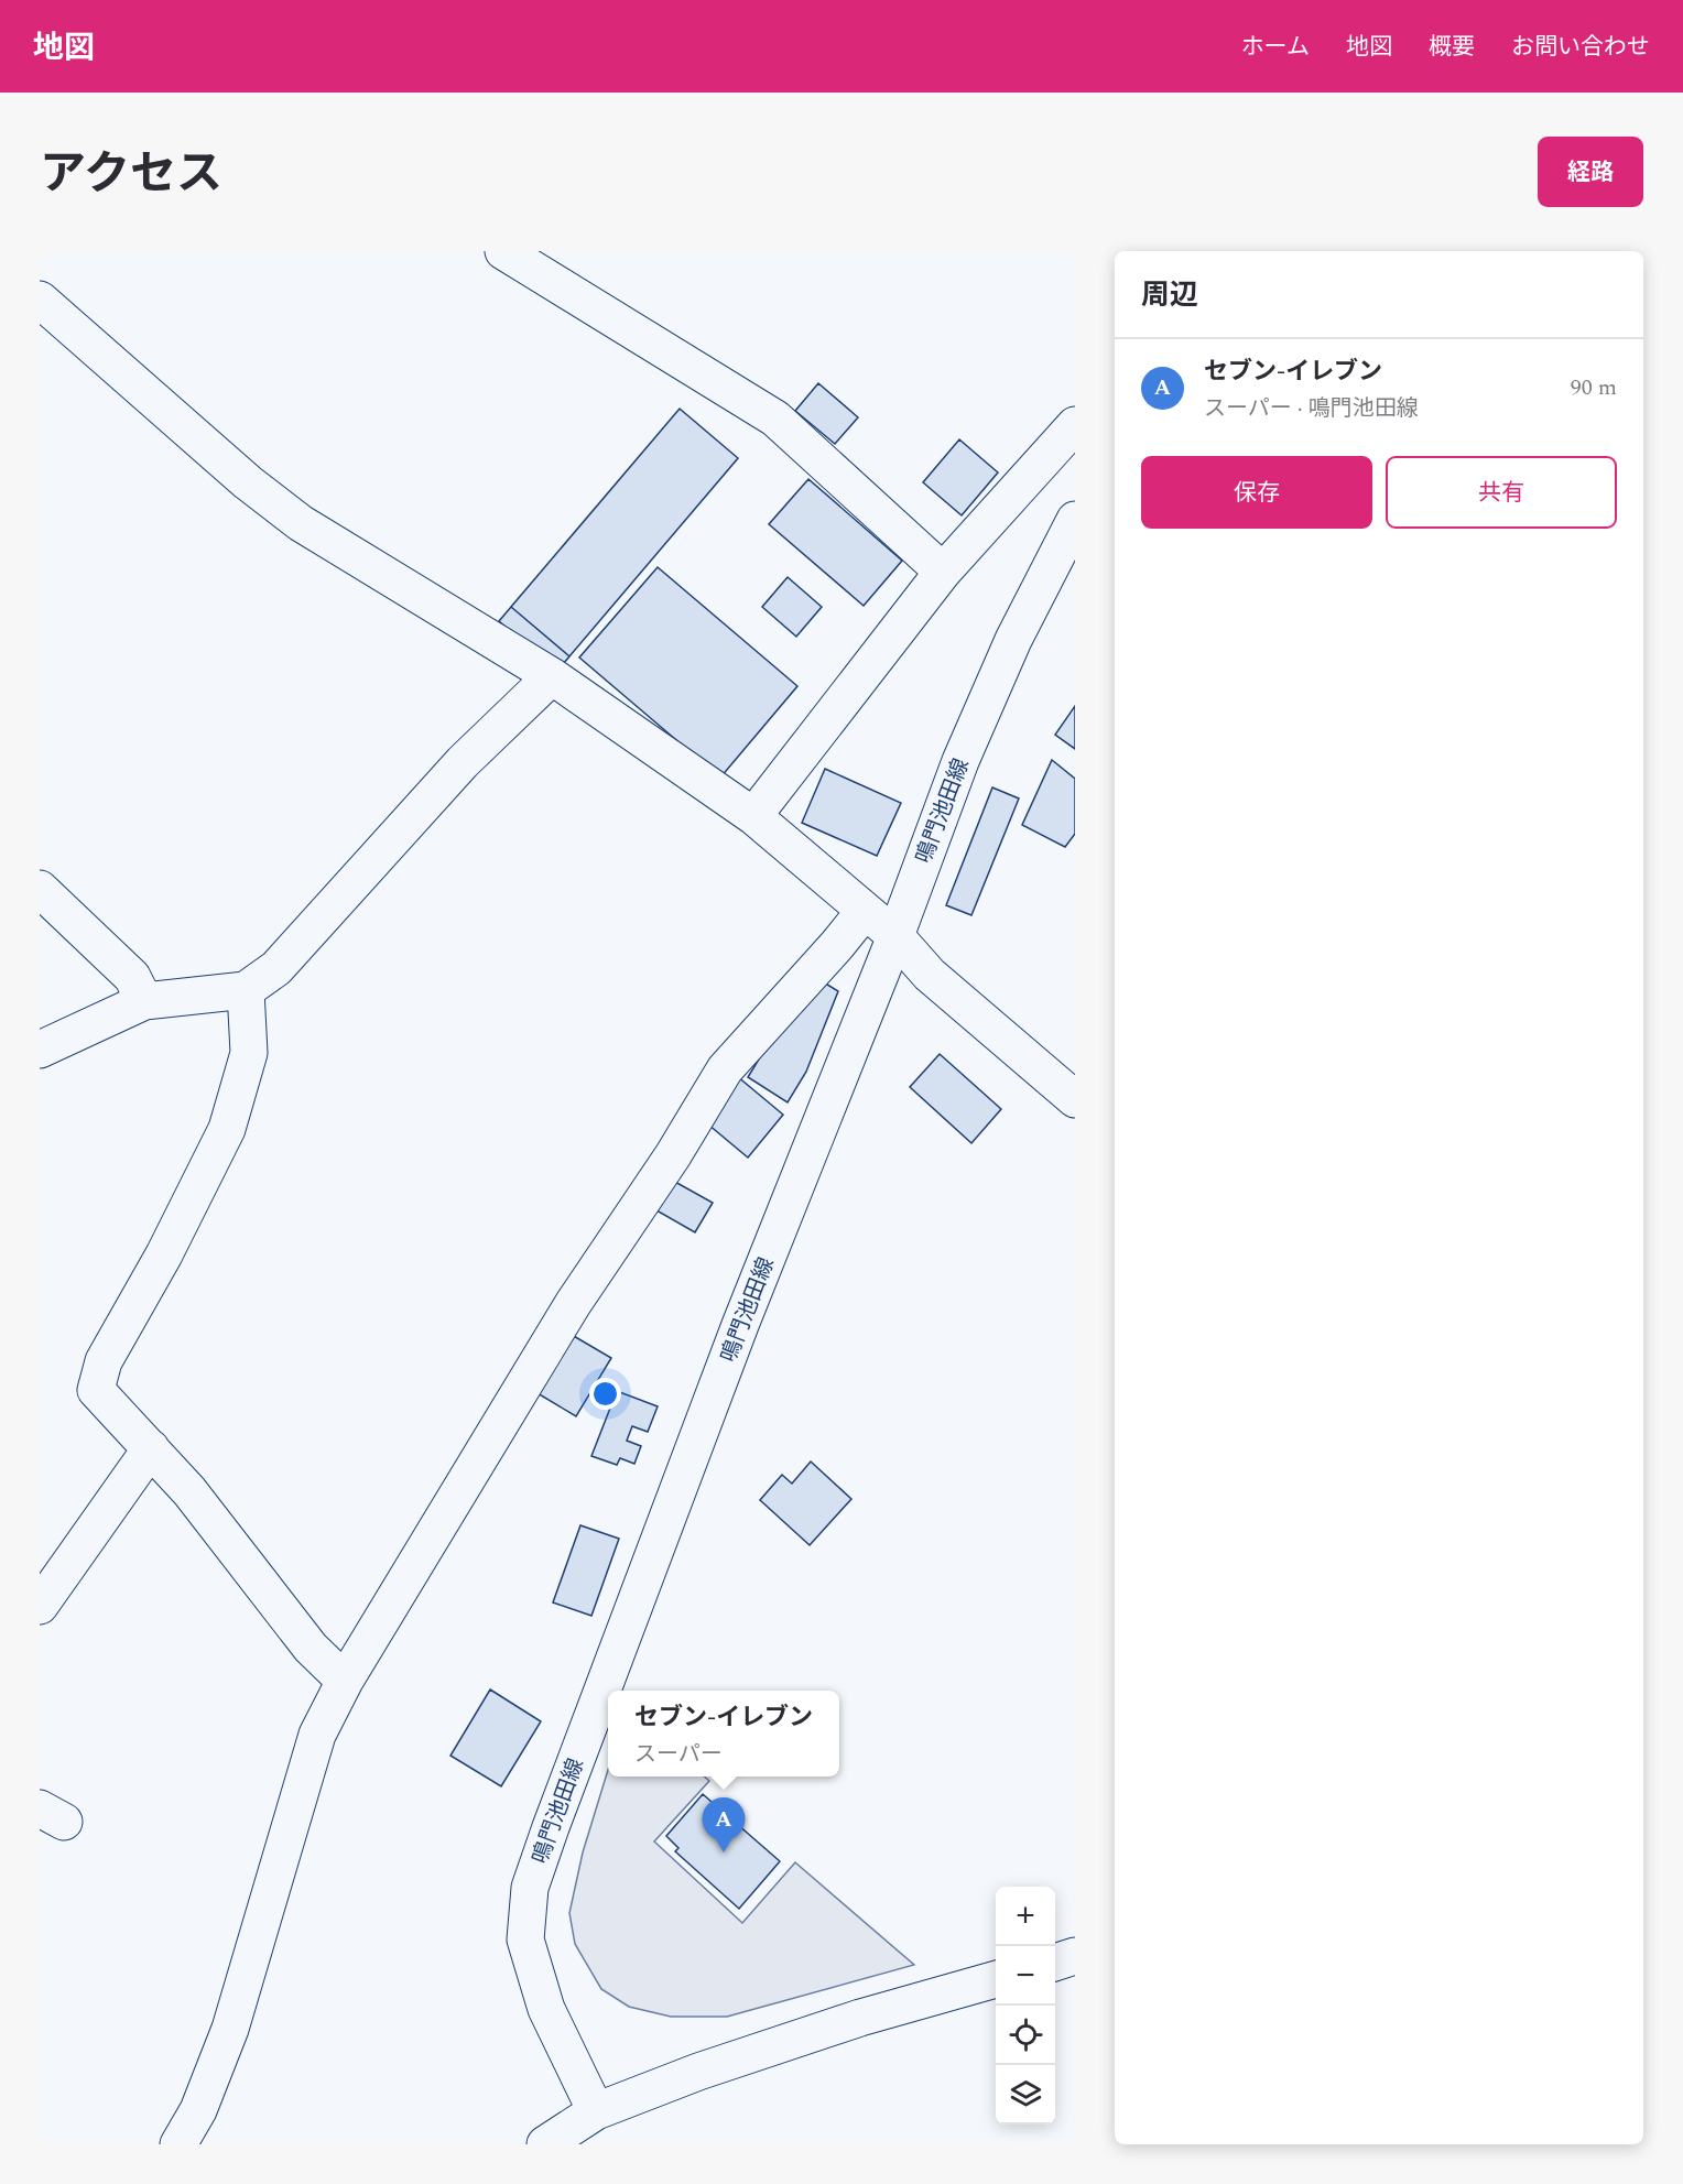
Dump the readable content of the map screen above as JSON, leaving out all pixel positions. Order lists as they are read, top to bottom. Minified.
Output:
{"streets":{"street":["鳴門池田線"]},"page":{"header":"地図","nav":["ホーム","地図","概要","お問い合わせ"],"title":"アクセス","buttons":["経路",["保存","共有"]],"heading":"周辺","list":[{"mark":"A","name":"セブン-イレブン","note":"スーパー · 鳴門池田線","value":"90 m"}],"popup":["セブン-イレブン","スーパー"],"pins":"A","map_buttons":["+","−"]}}
